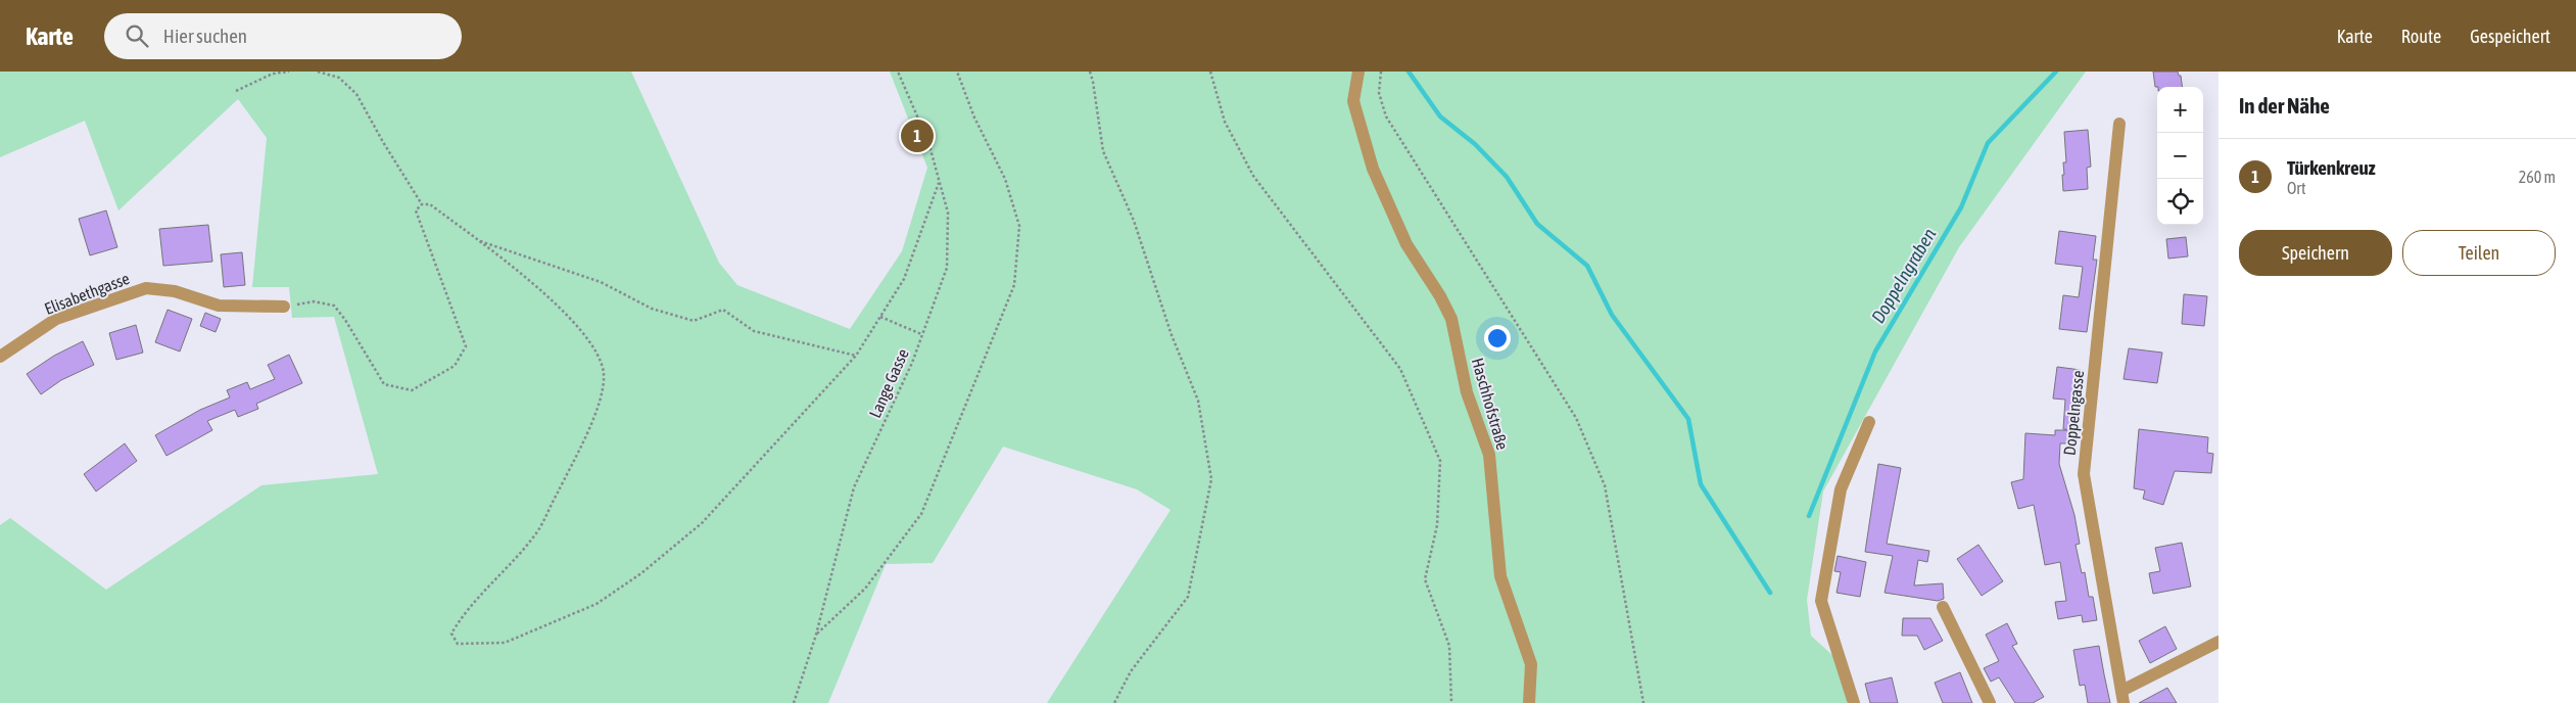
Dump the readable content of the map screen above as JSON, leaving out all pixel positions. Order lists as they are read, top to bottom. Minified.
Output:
{"streets":{"street":["Elisabethgasse","Haschhofstraße","Doppelngasse"],"path":["Lange Gasse"]},"water":["Doppelngraben"],"page":{"header":"Karte","search":"Hier suchen","nav":["Karte","Route","Gespeichert"],"heading":"In der Nähe","map_buttons":["+","−"],"pins":"1","list":[{"mark":"1","name":"Türkenkreuz","note":"Ort","value":"260 m"}],"buttons":["Speichern","Teilen"]}}
